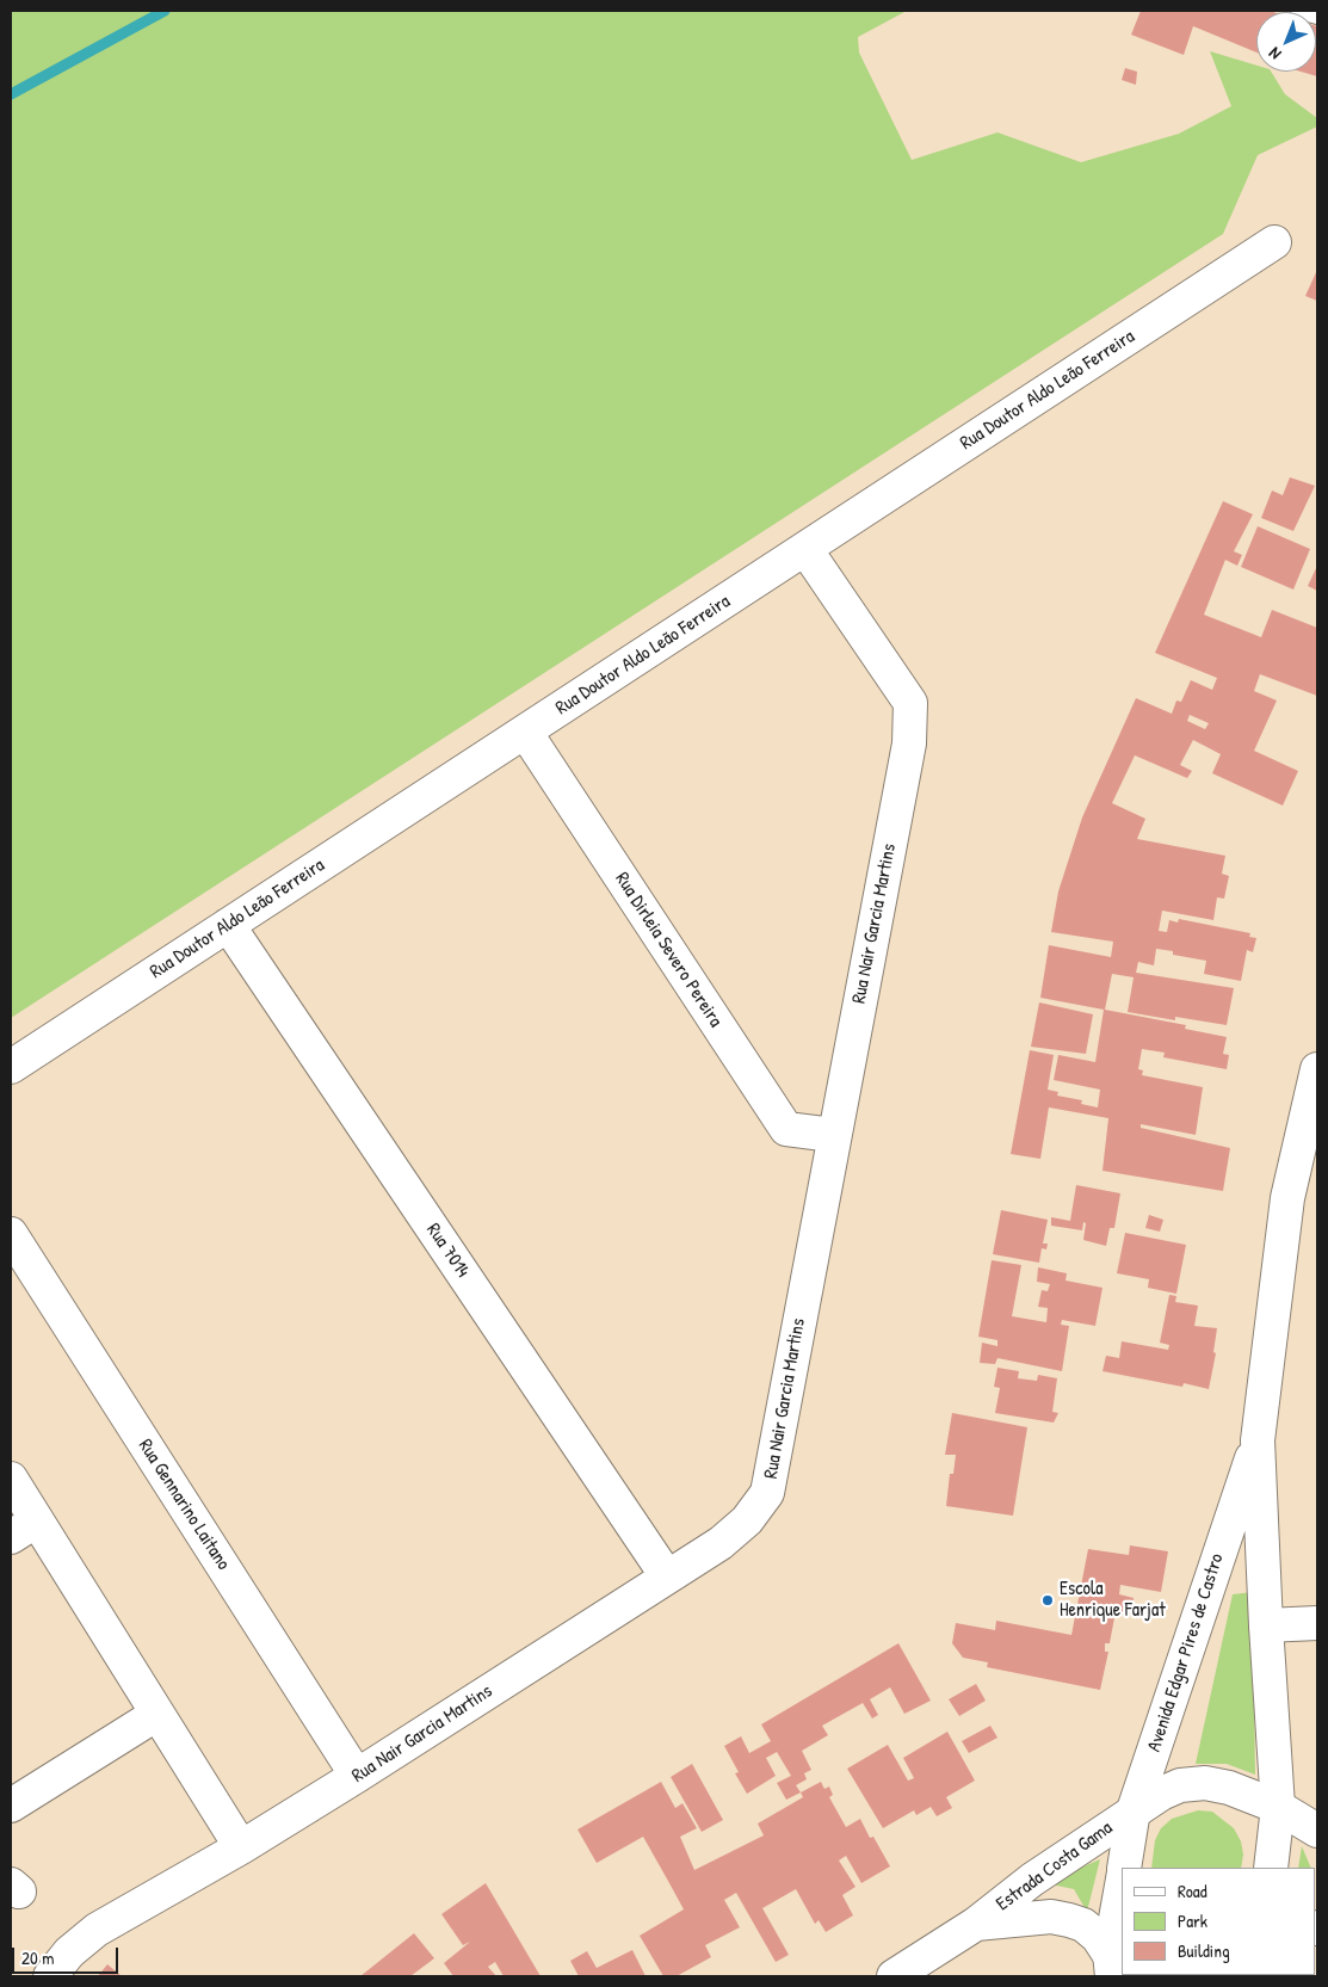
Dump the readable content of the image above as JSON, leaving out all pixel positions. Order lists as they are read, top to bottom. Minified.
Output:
{"streets":{"street":["Rua Doutor Aldo Leão Ferreira","Rua Nair Garcia Martins","Rua Dirleia Severo Pereira","Rua 7014","Rua Gennarino Laitano","Avenida Edgar Pires de Castro","Estrada Costa Gama"]},"crossings":[["Rua Doutor Aldo Leão Ferreira","Rua Nair Garcia Martins"],["Rua Doutor Aldo Leão Ferreira","Rua Dirleia Severo Pereira"],["Rua Doutor Aldo Leão Ferreira","Rua 7014"],["Rua Nair Garcia Martins","Rua Dirleia Severo Pereira"],["Rua Nair Garcia Martins","Rua 7014"],["Rua Nair Garcia Martins","Rua Gennarino Laitano"],["Avenida Edgar Pires de Castro","Estrada Costa Gama"]],"places":["Escola Henrique Farjat"],"legend":["Road","Park","Building"],"scale_bar":"20 m","north":"bottom left"}
